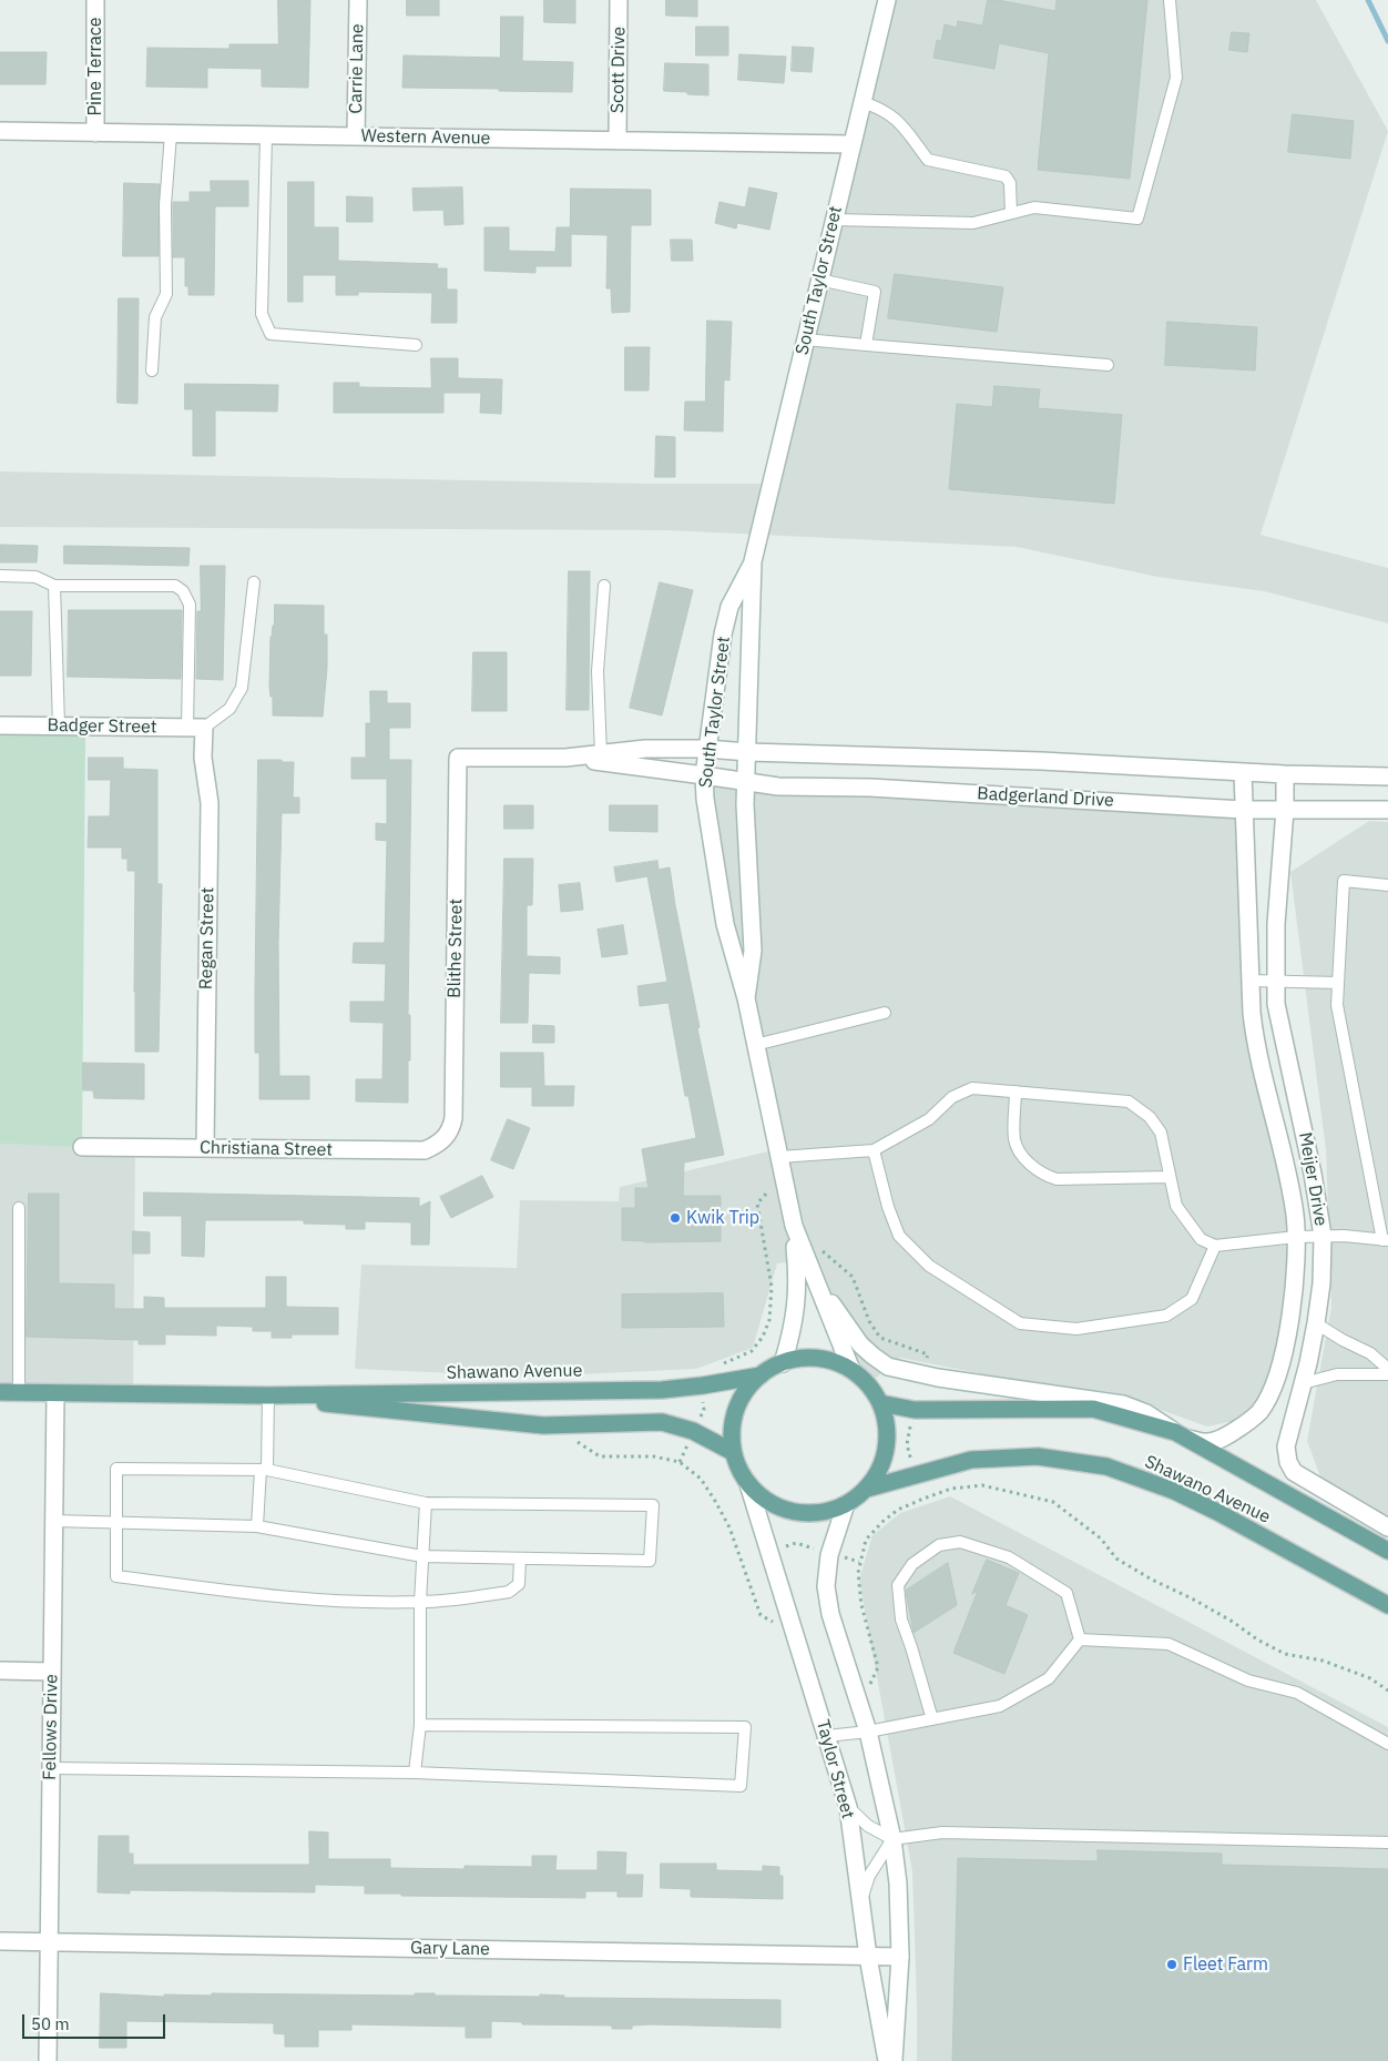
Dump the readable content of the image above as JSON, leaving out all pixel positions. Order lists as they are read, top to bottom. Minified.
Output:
{"streets":{"main road":["Shawano Avenue"],"street":["Pine Terrace","Carrie Lane","Scott Drive","Western Avenue","South Taylor Street","Badger Street","Badgerland Drive","Regan Street","Blithe Street","Christiana Street","Meijer Drive","Fellows Drive","Taylor Street","Gary Lane"]},"crossings":[["Pine Terrace","Western Avenue"],["Carrie Lane","Western Avenue"],["Scott Drive","Western Avenue"],["Western Avenue","South Taylor Street"],["South Taylor Street","Badgerland Drive"],["South Taylor Street","Shawano Avenue"],["South Taylor Street","Taylor Street"],["Badger Street","Regan Street"],["Badgerland Drive","Meijer Drive"],["Regan Street","Christiana Street"],["Blithe Street","Christiana Street"],["Meijer Drive","Shawano Avenue"],["Shawano Avenue","Fellows Drive"],["Shawano Avenue","Taylor Street"],["Fellows Drive","Gary Lane"],["Taylor Street","Gary Lane"]],"places":["Kwik Trip","Fleet Farm"],"scale_bar":"50 m"}
